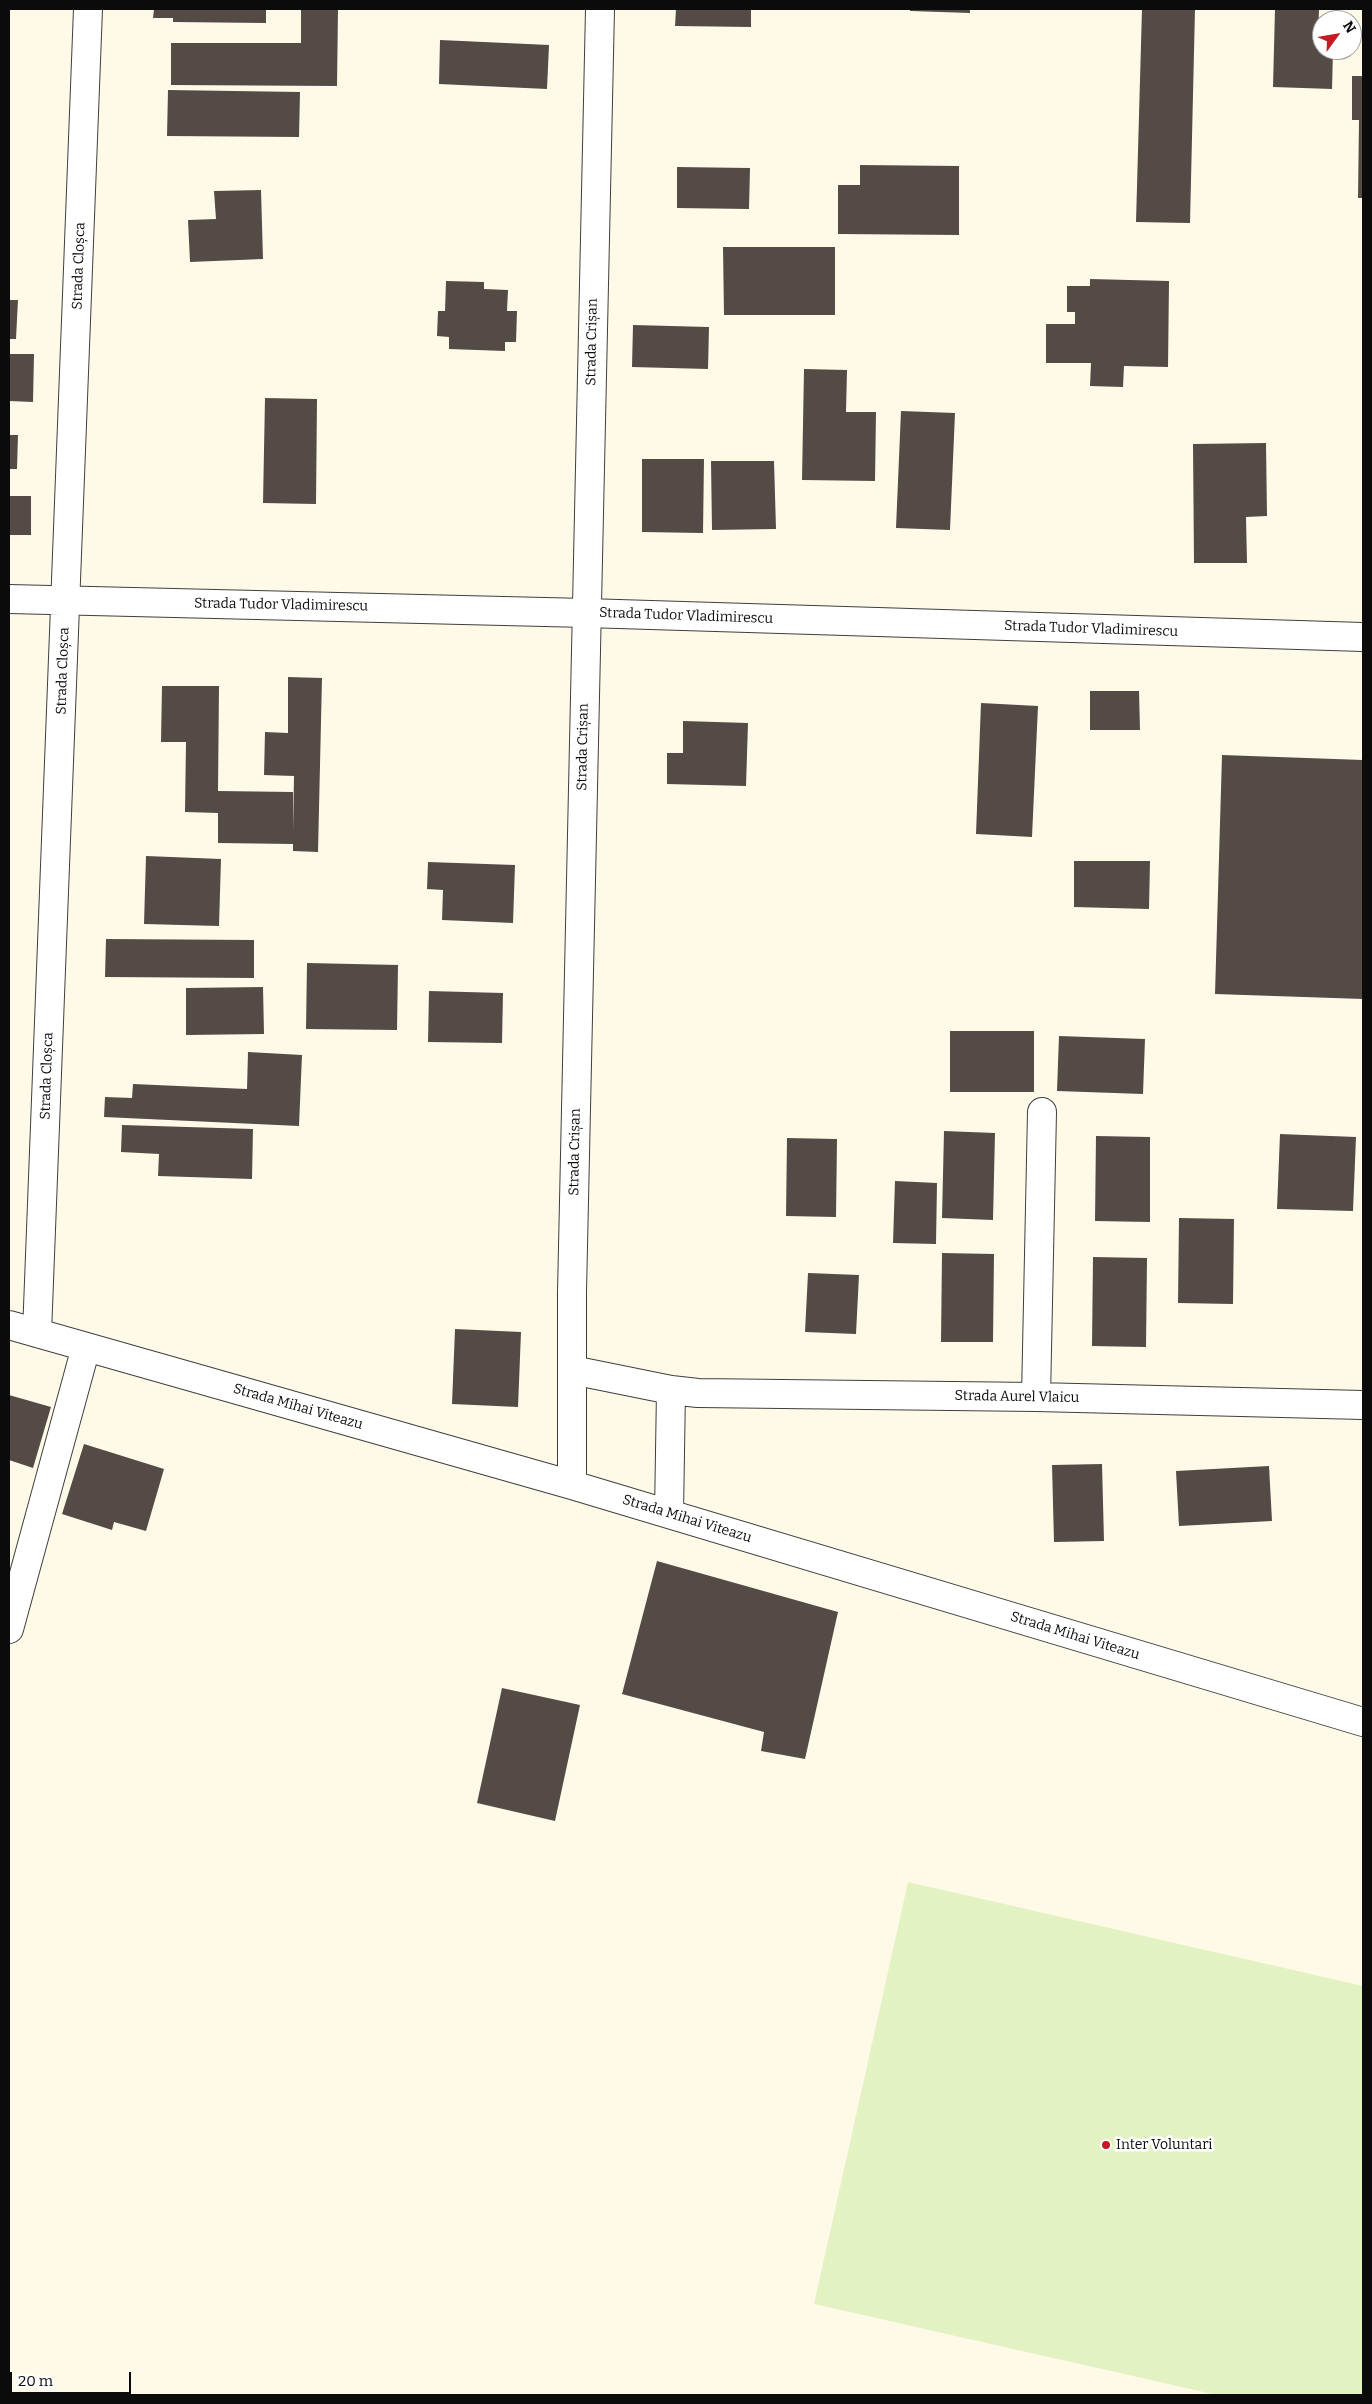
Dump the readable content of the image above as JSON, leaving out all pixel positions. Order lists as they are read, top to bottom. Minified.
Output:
{"streets":{"street":["Strada Cloșca","Strada Crișan","Strada Tudor Vladimirescu","Strada Aurel Vlaicu","Strada Mihai Viteazu"]},"crossings":[["Strada Cloșca","Strada Tudor Vladimirescu"],["Strada Cloșca","Strada Mihai Viteazu"],["Strada Crișan","Strada Tudor Vladimirescu"],["Strada Crișan","Strada Aurel Vlaicu"],["Strada Crișan","Strada Mihai Viteazu"]],"places":["Inter Voluntari"],"scale_bar":"20 m","north":"top right"}
